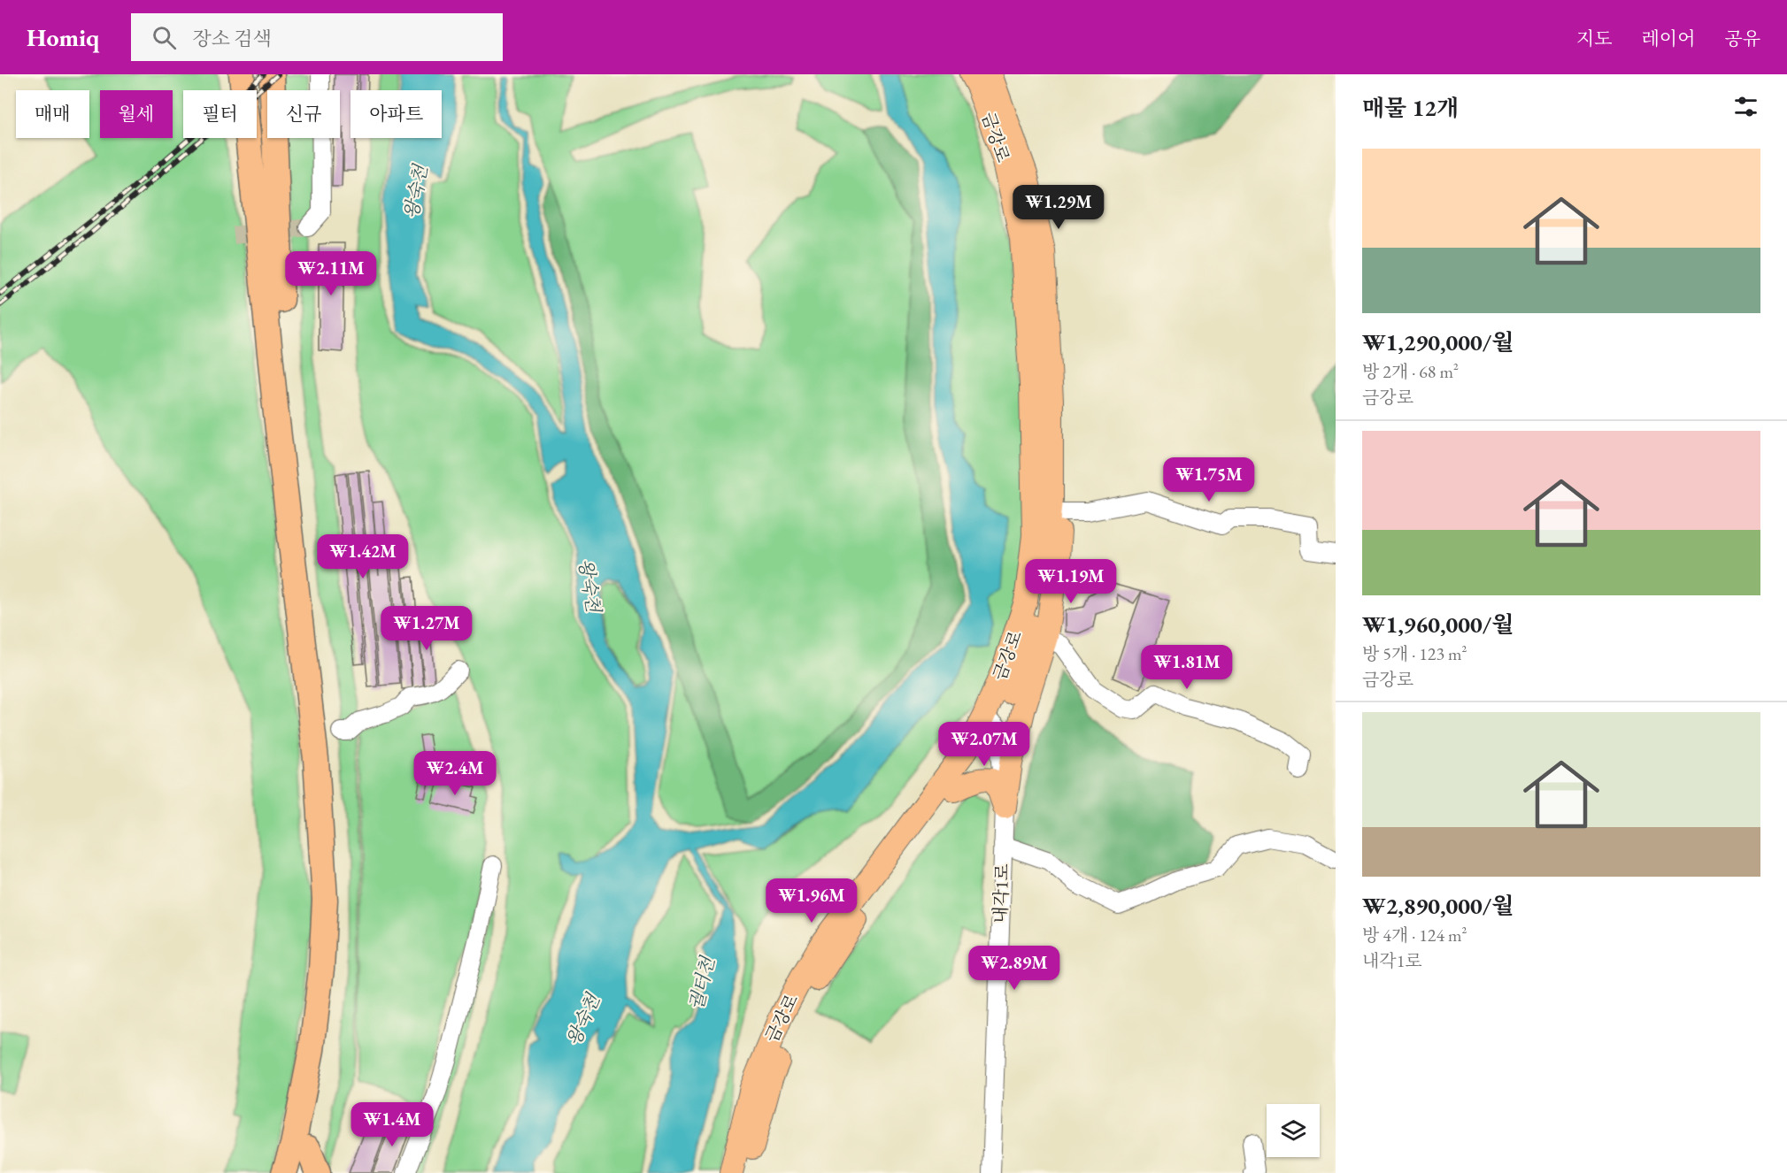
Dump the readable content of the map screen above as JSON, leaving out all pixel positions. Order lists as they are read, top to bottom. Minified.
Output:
{"streets":{"main road":["금강로"],"street":["내각1로"]},"crossings":[["금강로","내각1로"]],"water":["왕숙천","궐터천"],"page":{"header":"Homiq","search":"장소 검색","nav":["지도","레이어","공유"],"heading":"매물 12개","chip":["매매","월세","필터","신규","아파트"],"list":[{"name":"₩1,290,000/월","note":"방 2개 · 68 m² · 금강로"},{"name":"₩1,960,000/월","note":"방 5개 · 123 m² · 금강로"},{"name":"₩2,890,000/월","note":"방 4개 · 124 m² · 내각1로"}],"price":["₩1.29M","₩2.11M","₩1.75M","₩1.42M","₩1.19M","₩1.27M","₩1.81M","₩2.07M","₩2.4M","₩1.96M","₩2.89M","₩1.4M"]}}
